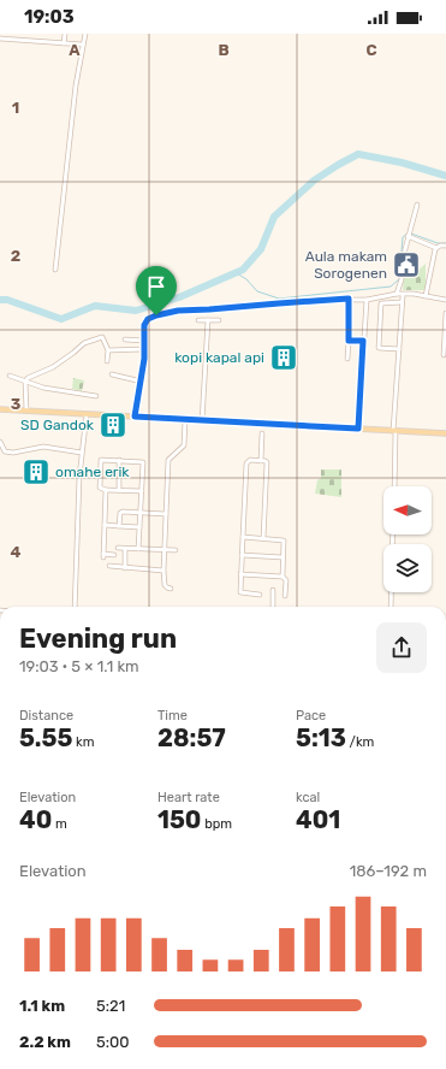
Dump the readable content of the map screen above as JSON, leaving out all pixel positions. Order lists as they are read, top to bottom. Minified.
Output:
{"places":{"public building":["Aula makam Sorogenen"],"building":["kopi kapal api","SD Gandok","omahe erik"]},"north":"left","page":{"status":"19:03","heading":["Evening run","19:03 · 5 × 1.1 km"],"stats":[["Distance","5.55 km"],["Time","28:57"],["Pace","5:13 /km"],["Elevation","40 m"],["Heart rate","150 bpm"],["kcal","401"]],"chart":["Elevation","186–192 m"],"list":[{"name":"1.1 km","note":"5:21"},{"name":"2.2 km","note":"5:00"}]},"grid":{"columns":["A","B","C"],"rows":["1","2","3","4"]}}
